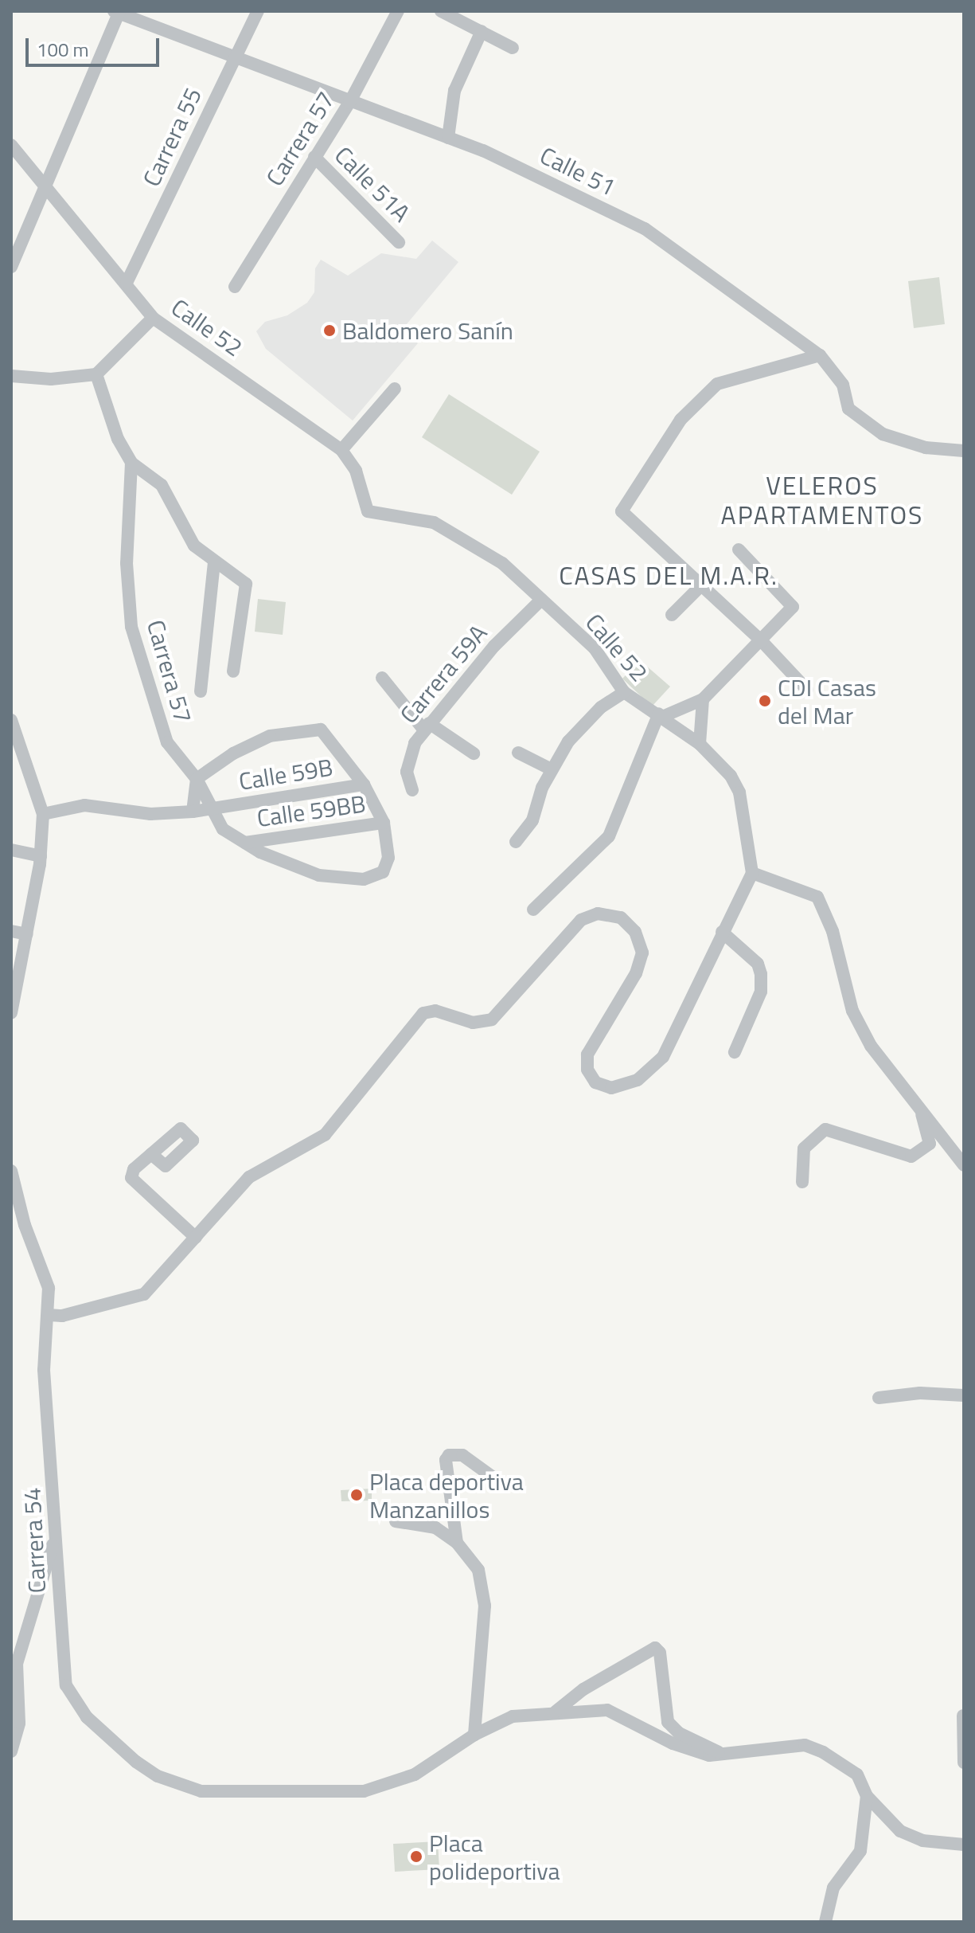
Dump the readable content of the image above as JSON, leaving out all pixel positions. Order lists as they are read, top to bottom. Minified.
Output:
{"streets":{"street":["Carrera 55","Carrera 57","Calle 51","Calle 51A","Calle 52","Carrera 59A","Calle 59B","Calle 59BB","Carrera 54"]},"crossings":[["Carrera 55","Calle 51"],["Carrera 55","Calle 52"],["Carrera 57","Calle 51"],["Carrera 57","Calle 51A"],["Carrera 57","Calle 59B"],["Carrera 57","Calle 59BB"],["Calle 52","Carrera 59A"]],"districts":["VELEROS APARTAMENTOS","CASAS DEL M.A.R."],"places":["Baldomero Sanín","CDI Casas del Mar","Placa deportiva Manzanillos","Placa polideportiva"],"scale_bar":"100 m"}
